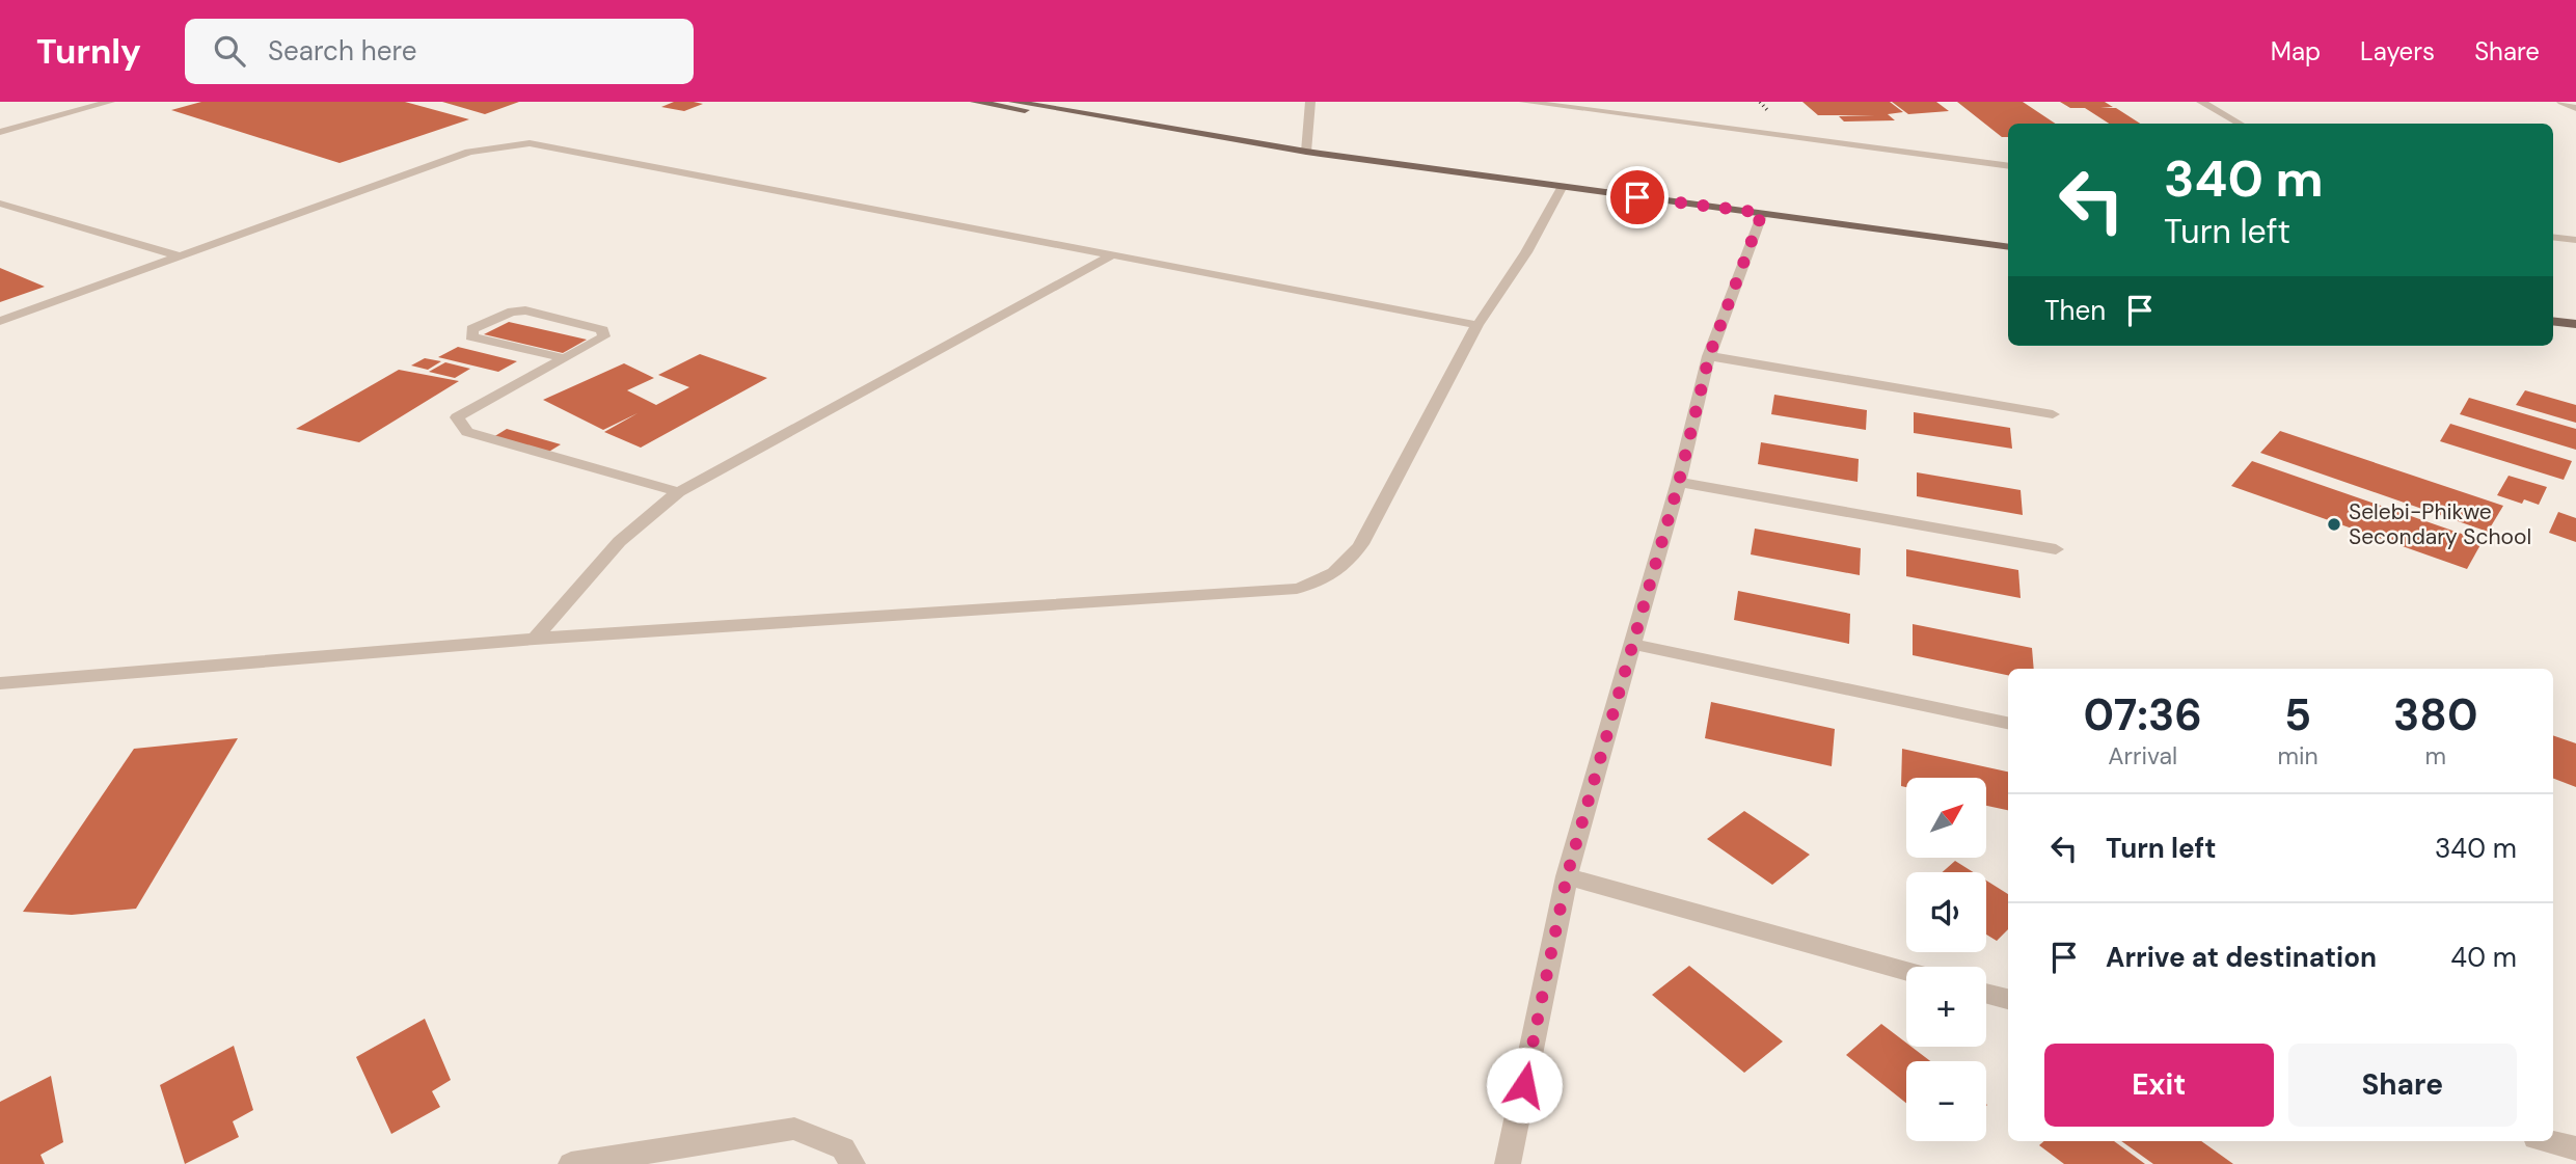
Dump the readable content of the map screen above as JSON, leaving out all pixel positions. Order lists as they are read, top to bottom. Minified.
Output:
{"places":["Selebi-Phikwe Secondary School"],"north":"top right","page":{"header":"Turnly","search":"Search here","nav":["Map","Layers","Share"],"turn":["340 m","Turn left"],"then":"Then","eta":["07:36","Arrival","5","min","380","m"],"map_buttons":["+","−"],"list":[{"name":"Turn left","value":"340 m"},{"name":"Arrive at destination","value":"40 m"}],"buttons":["Exit","Share"]}}
